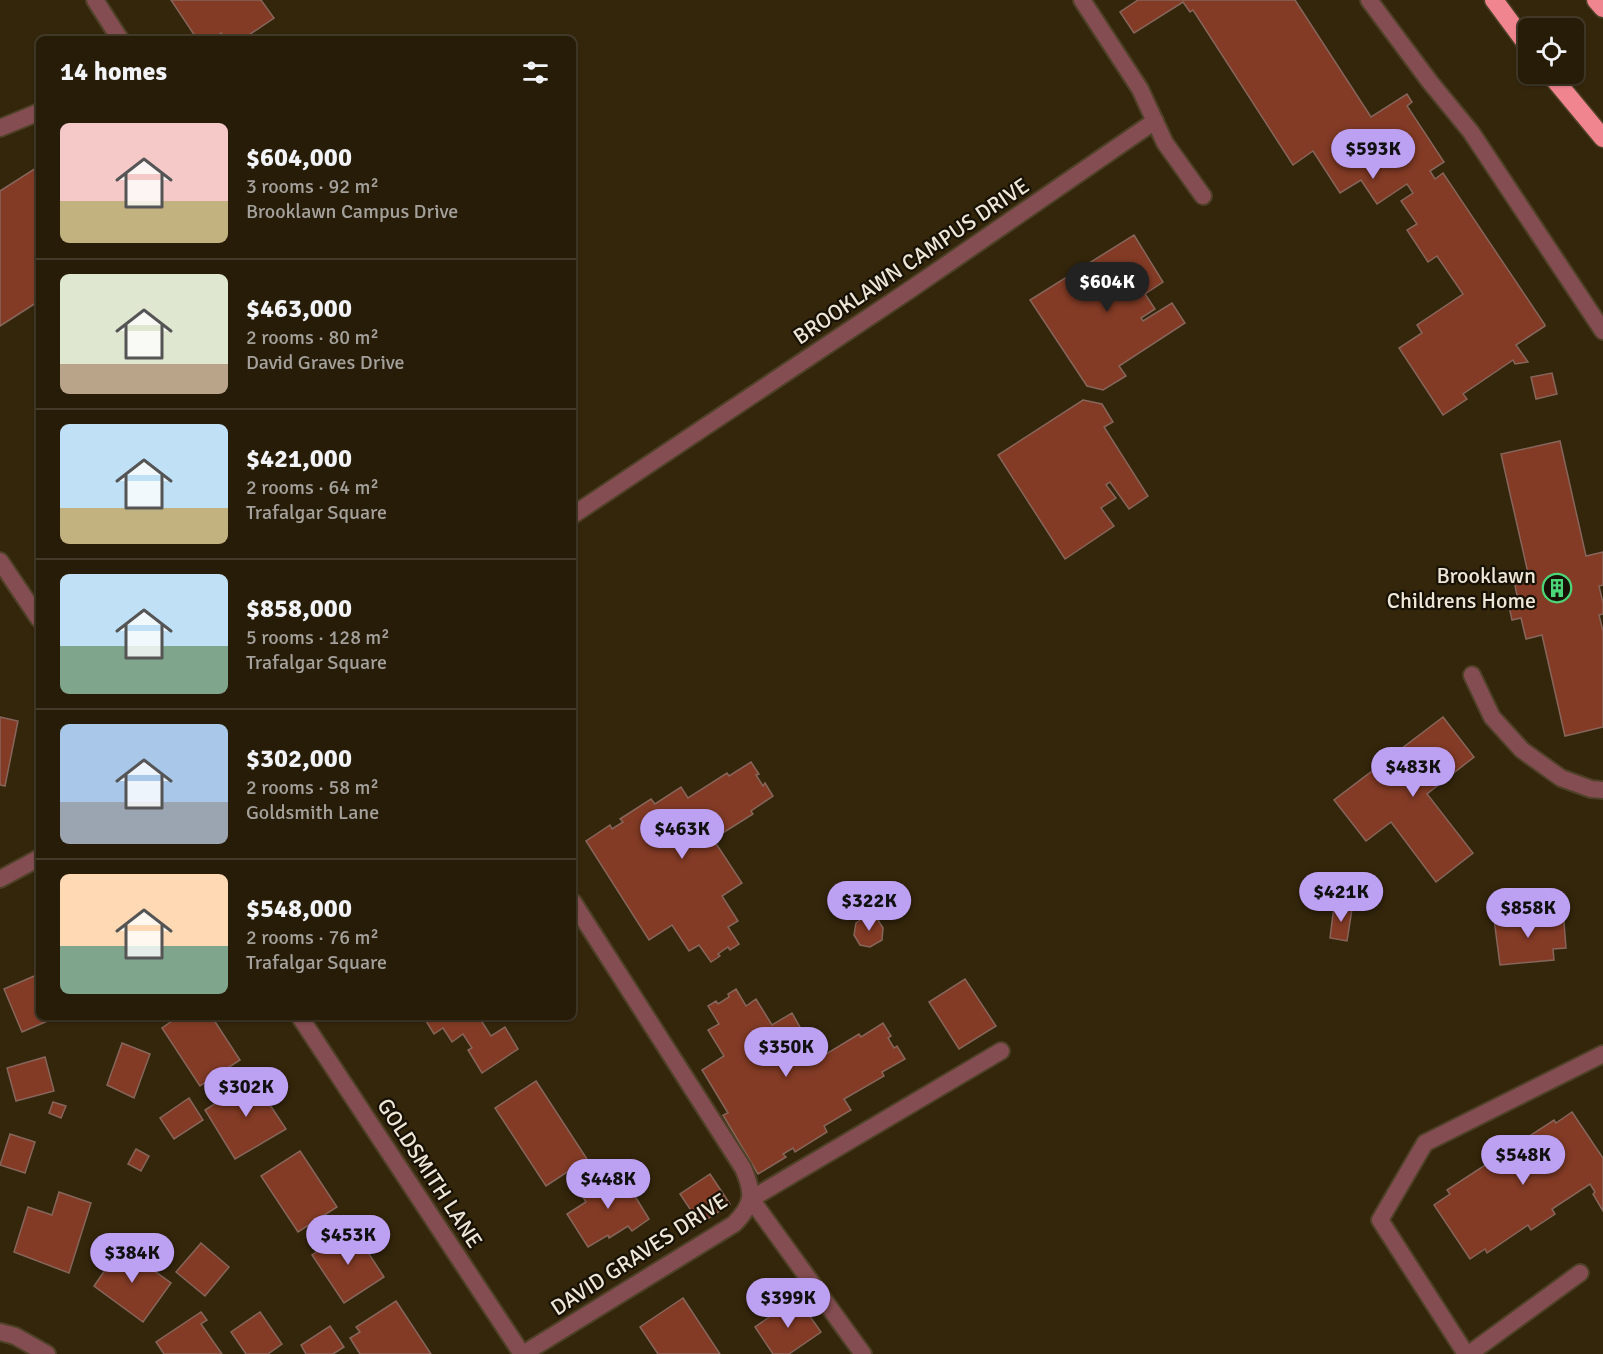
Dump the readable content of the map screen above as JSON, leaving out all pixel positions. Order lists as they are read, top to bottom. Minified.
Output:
{"streets":{"street":["BROOKLAWN CAMPUS DRIVE","GOLDSMITH LANE","DAVID GRAVES DRIVE"]},"crossings":[["GOLDSMITH LANE","DAVID GRAVES DRIVE"]],"places":{"building":["Brooklawn Childrens Home"]},"page":{"heading":"14 homes","list":[{"name":"$604,000","note":"3 rooms · 92 m² · Brooklawn Campus Drive"},{"name":"$463,000","note":"2 rooms · 80 m² · David Graves Drive"},{"name":"$421,000","note":"2 rooms · 64 m² · Trafalgar Square"},{"name":"$858,000","note":"5 rooms · 128 m² · Trafalgar Square"},{"name":"$302,000","note":"2 rooms · 58 m² · Goldsmith Lane"},{"name":"$548,000","note":"2 rooms · 76 m² · Trafalgar Square"}],"price":["$593K","$604K","$483K","$463K","$421K","$322K","$858K","$350K","$302K","$548K","$448K","$453K","$384K","$399K"]}}
